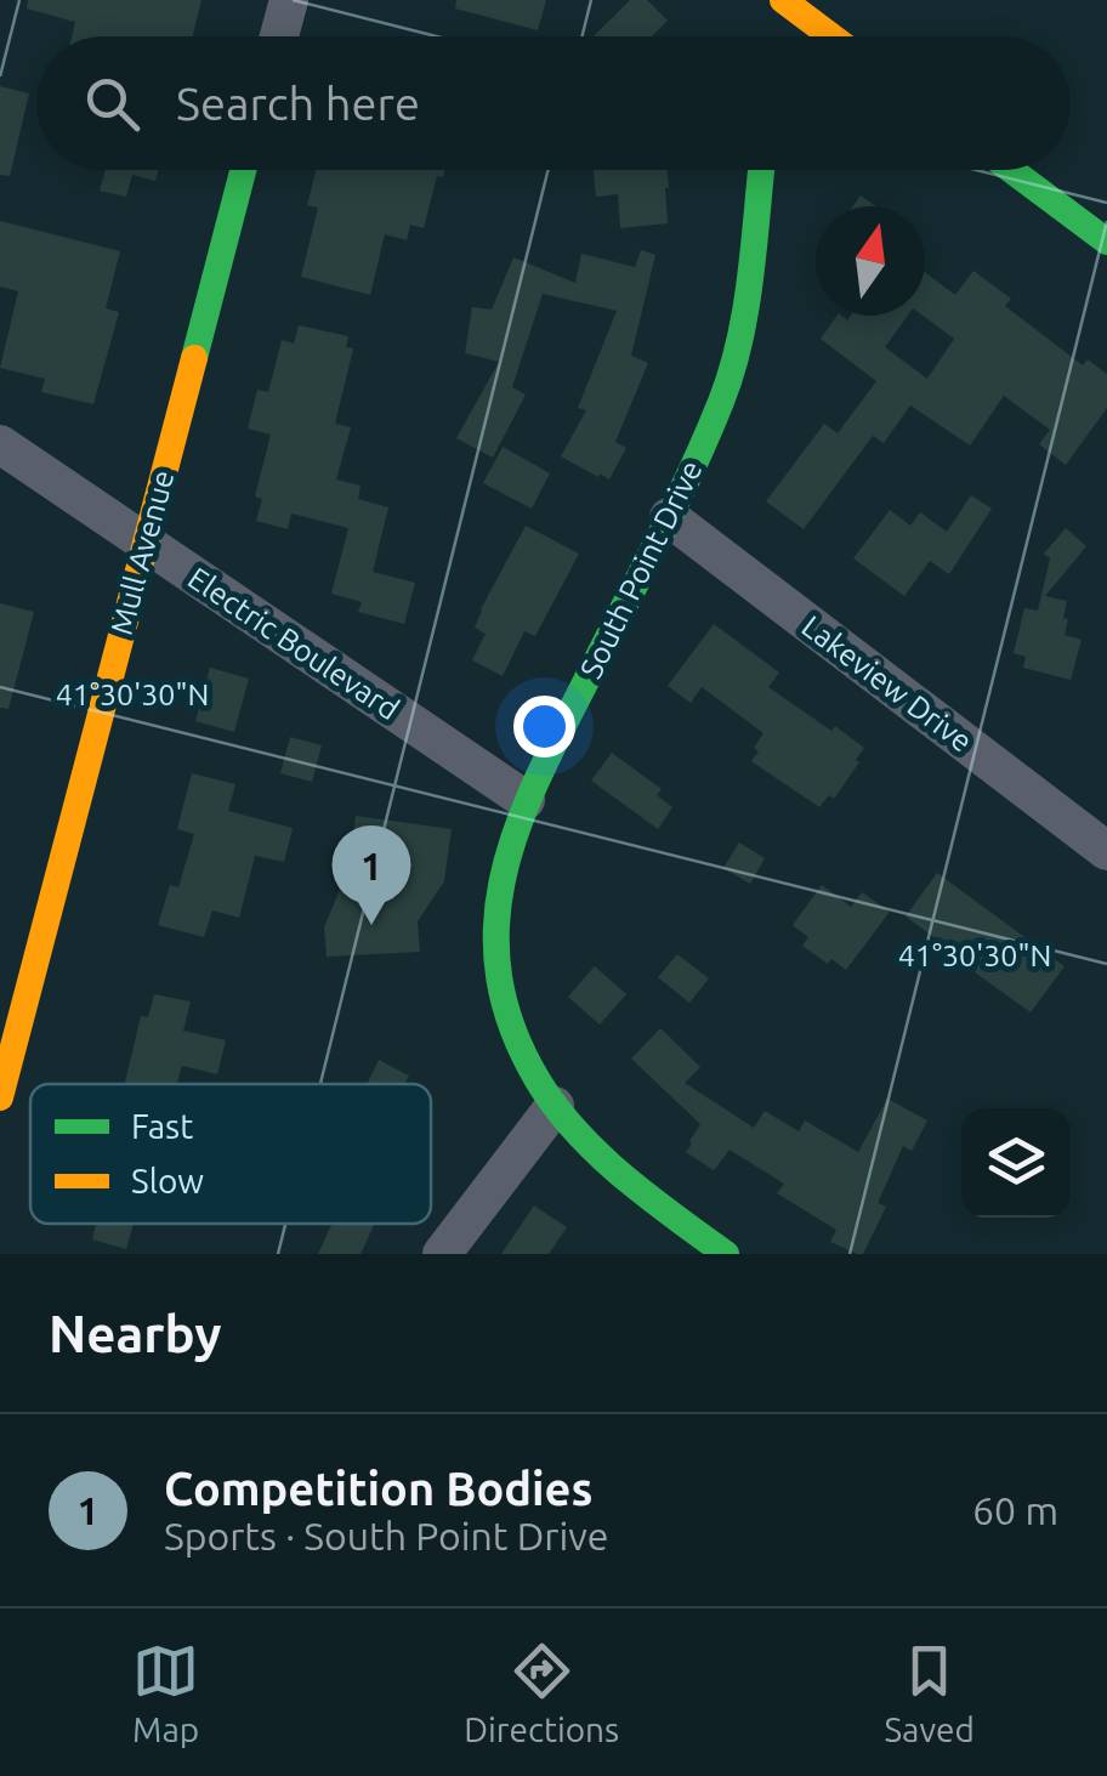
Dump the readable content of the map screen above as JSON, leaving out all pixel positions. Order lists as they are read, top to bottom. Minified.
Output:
{"streets":{"street":["Mull Avenue","South Point Drive","Electric Boulevard","Lakeview Drive"]},"crossings":[["Mull Avenue","Electric Boulevard"],["South Point Drive","Electric Boulevard"],["South Point Drive","Lakeview Drive"]],"legend":["Fast","Slow"],"north":"top","page":{"search":"Search here","pins":"1","heading":"Nearby","list":[{"mark":"1","name":"Competition Bodies","note":"Sports · South Point Drive","value":"60 m"}],"nav":["Map","Directions","Saved"]},"coordinates":["41°30'30\"N"]}
